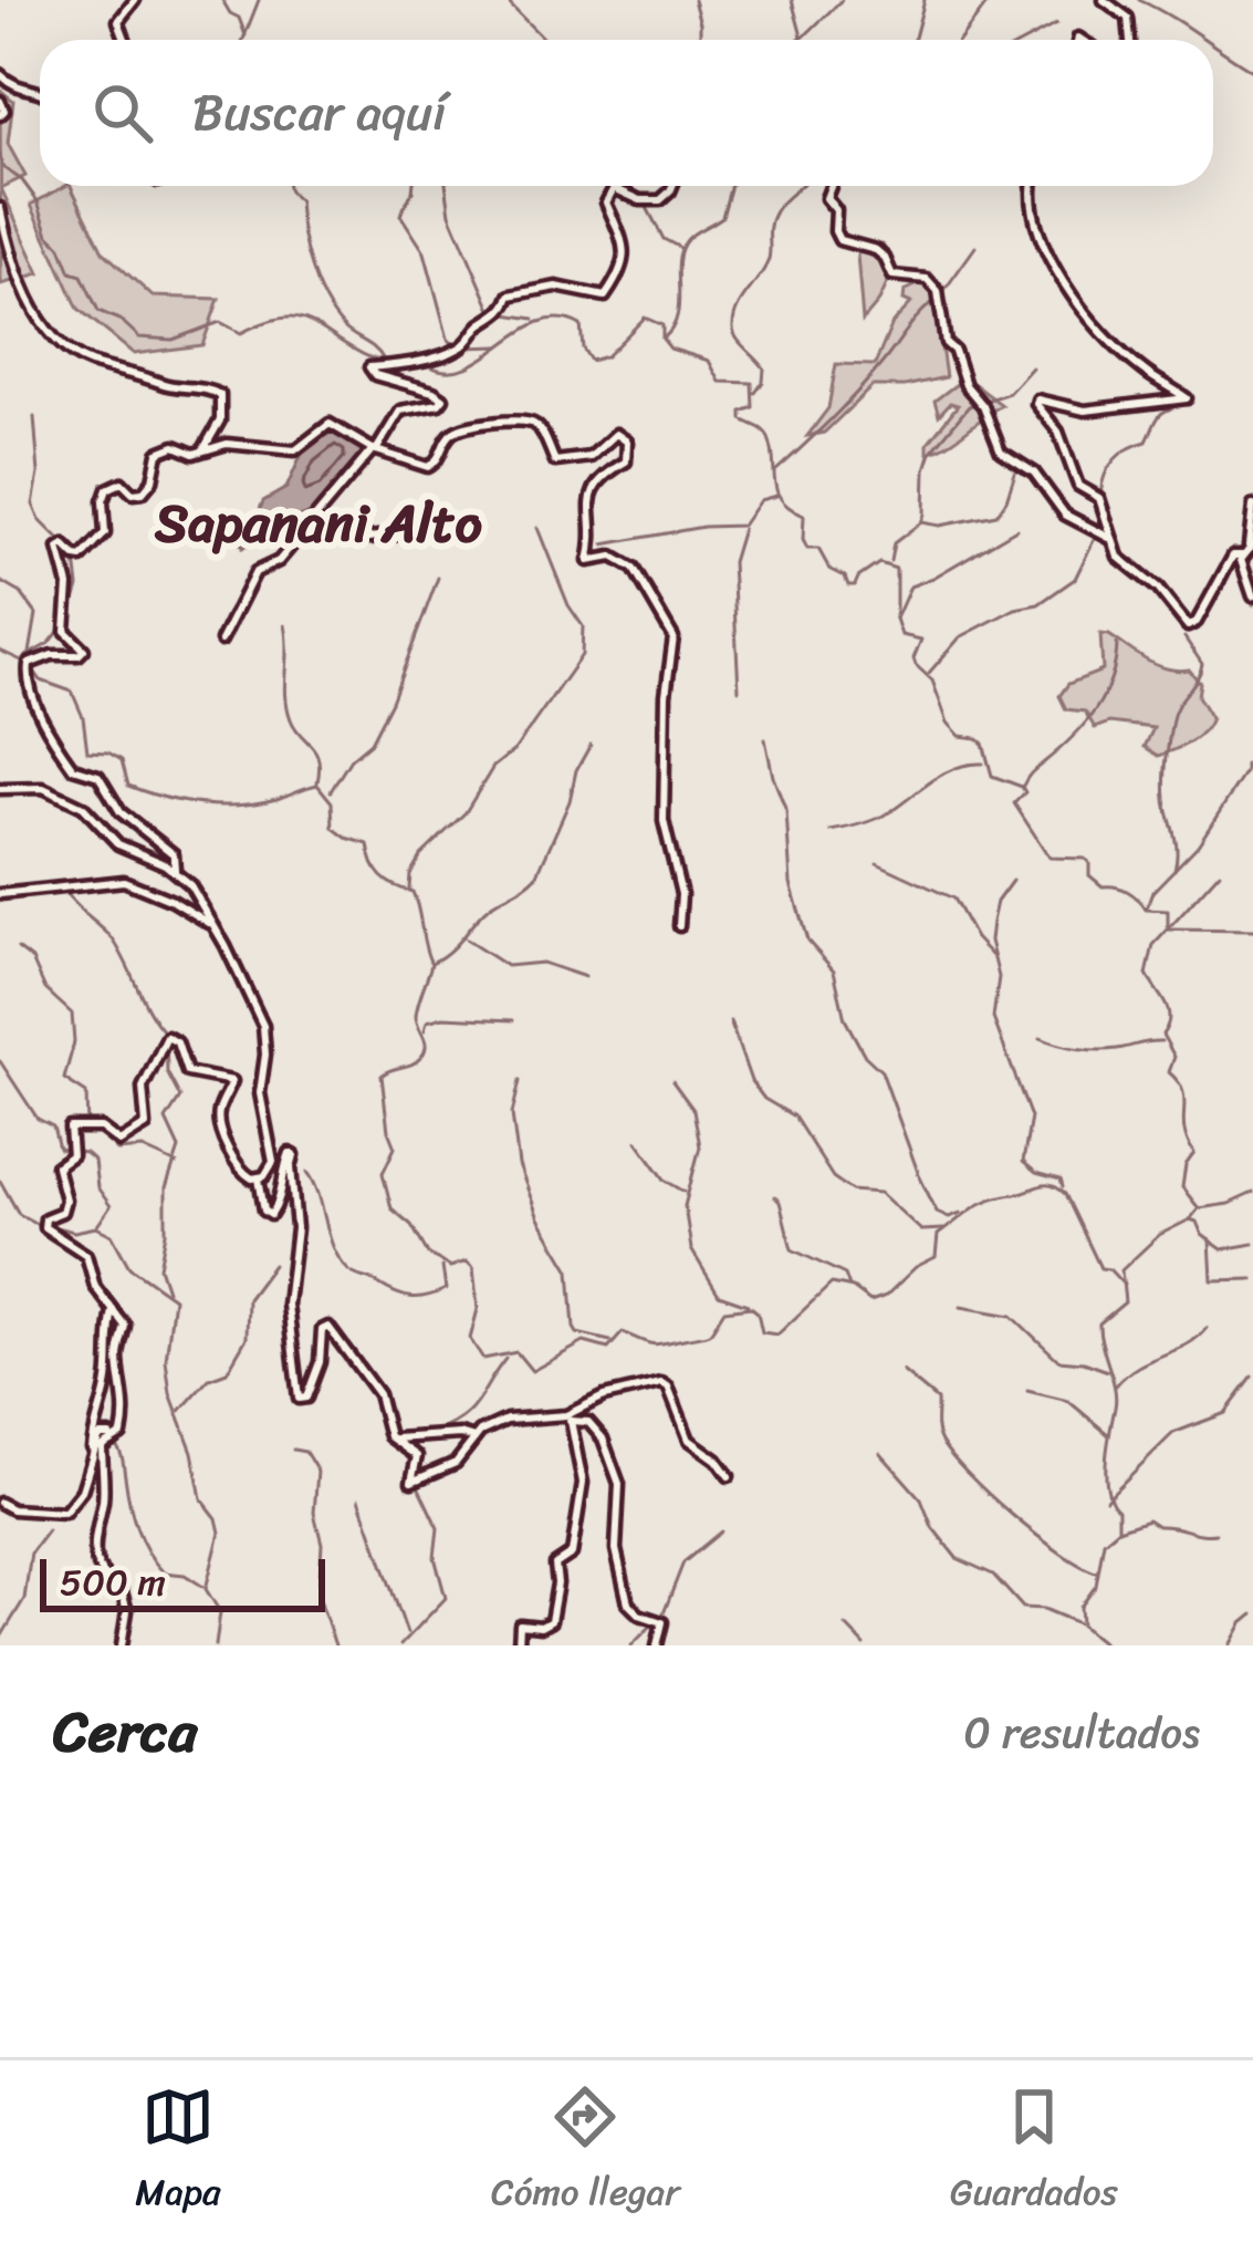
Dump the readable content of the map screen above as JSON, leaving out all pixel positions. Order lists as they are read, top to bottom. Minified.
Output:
{"districts":["Sapanani Alto"],"scale_bar":"500 m","page":{"search":"Buscar aquí","scale":"500 m","heading":["Cerca","0 resultados"],"nav":["Mapa","Cómo llegar","Guardados"]}}
